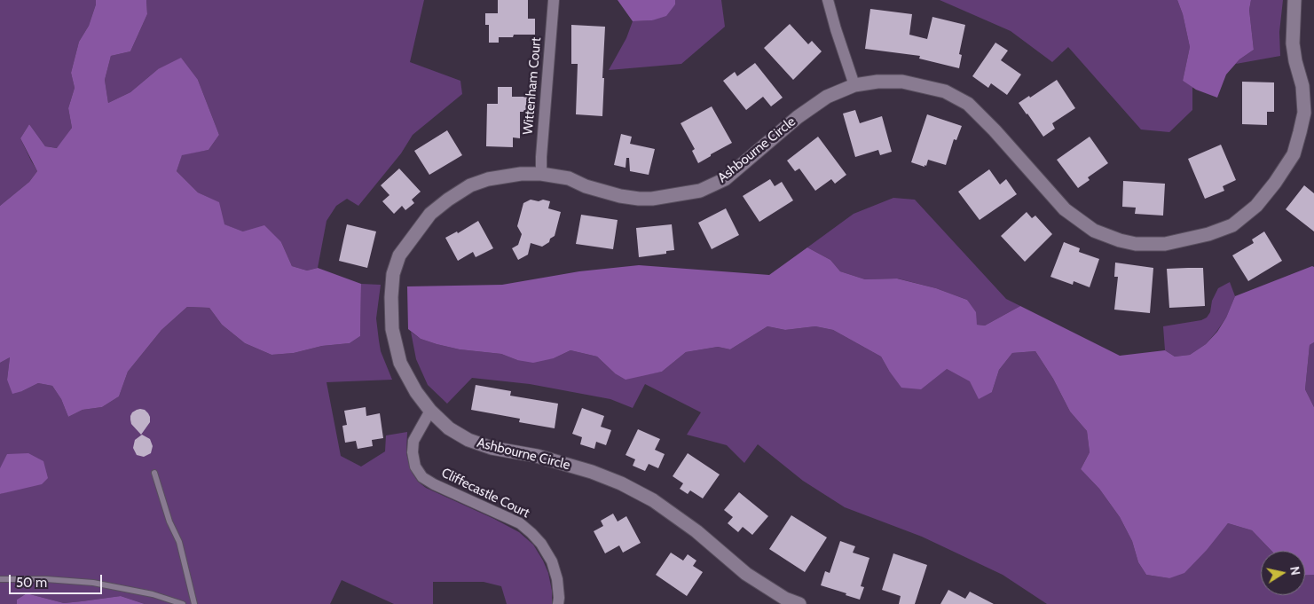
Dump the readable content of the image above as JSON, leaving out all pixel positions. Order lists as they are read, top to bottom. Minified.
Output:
{"streets":{"street":["Wittenham Court","Ashbourne Circle","Cliffecastle Court"]},"crossings":[["Wittenham Court","Ashbourne Circle"],["Ashbourne Circle","Cliffecastle Court"]],"scale_bar":"50 m","north":"right"}
